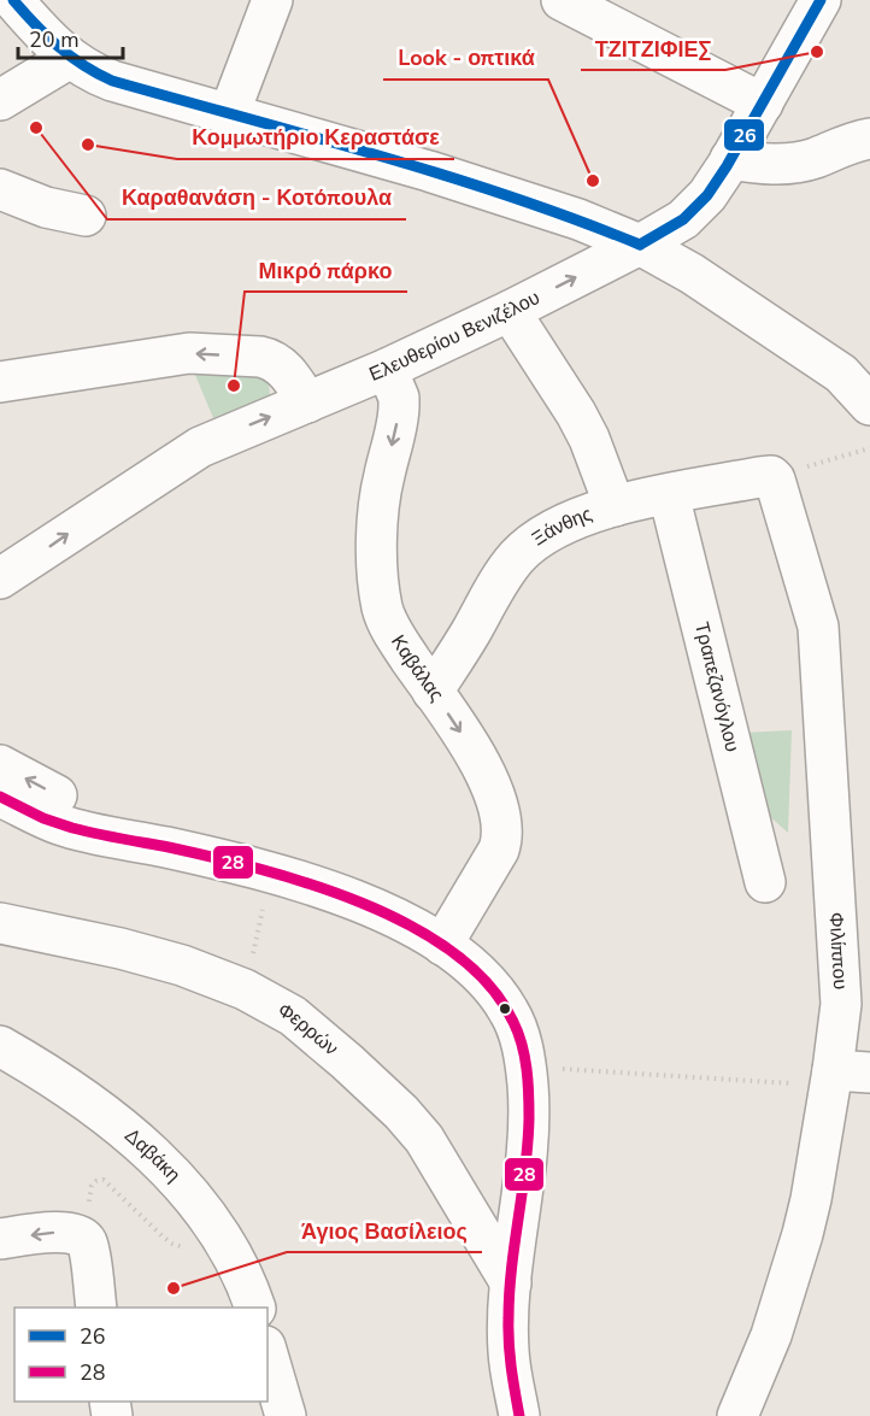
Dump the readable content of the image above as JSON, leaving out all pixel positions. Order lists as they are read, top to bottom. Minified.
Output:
{"streets":{"street":["Ελευθερίου Βενιζέλου","Ξάνθης","Καβάλας","Τραπεζανόγλου","Φιλίππου","Φερρών","Δαβάκη"]},"crossings":[["Ελευθερίου Βενιζέλου","Καβάλας"],["Ξάνθης","Καβάλας"],["Ξάνθης","Τραπεζανόγλου"],["Ξάνθης","Φιλίππου"]],"one_way":["Ελευθερίου Βενιζέλου"],"places":["ΤΖΙΤΖΙΦΙΕΣ","Καραθανάση - Κοτόπουλα","Κομμωτήριο Κεραστάσε","Look - οπτικά","Μικρό πάρκο","Άγιος Βασίλειος"],"lines":["transit line 26","transit line 28"],"legend":["26","28"],"scale_bar":"20 m"}
